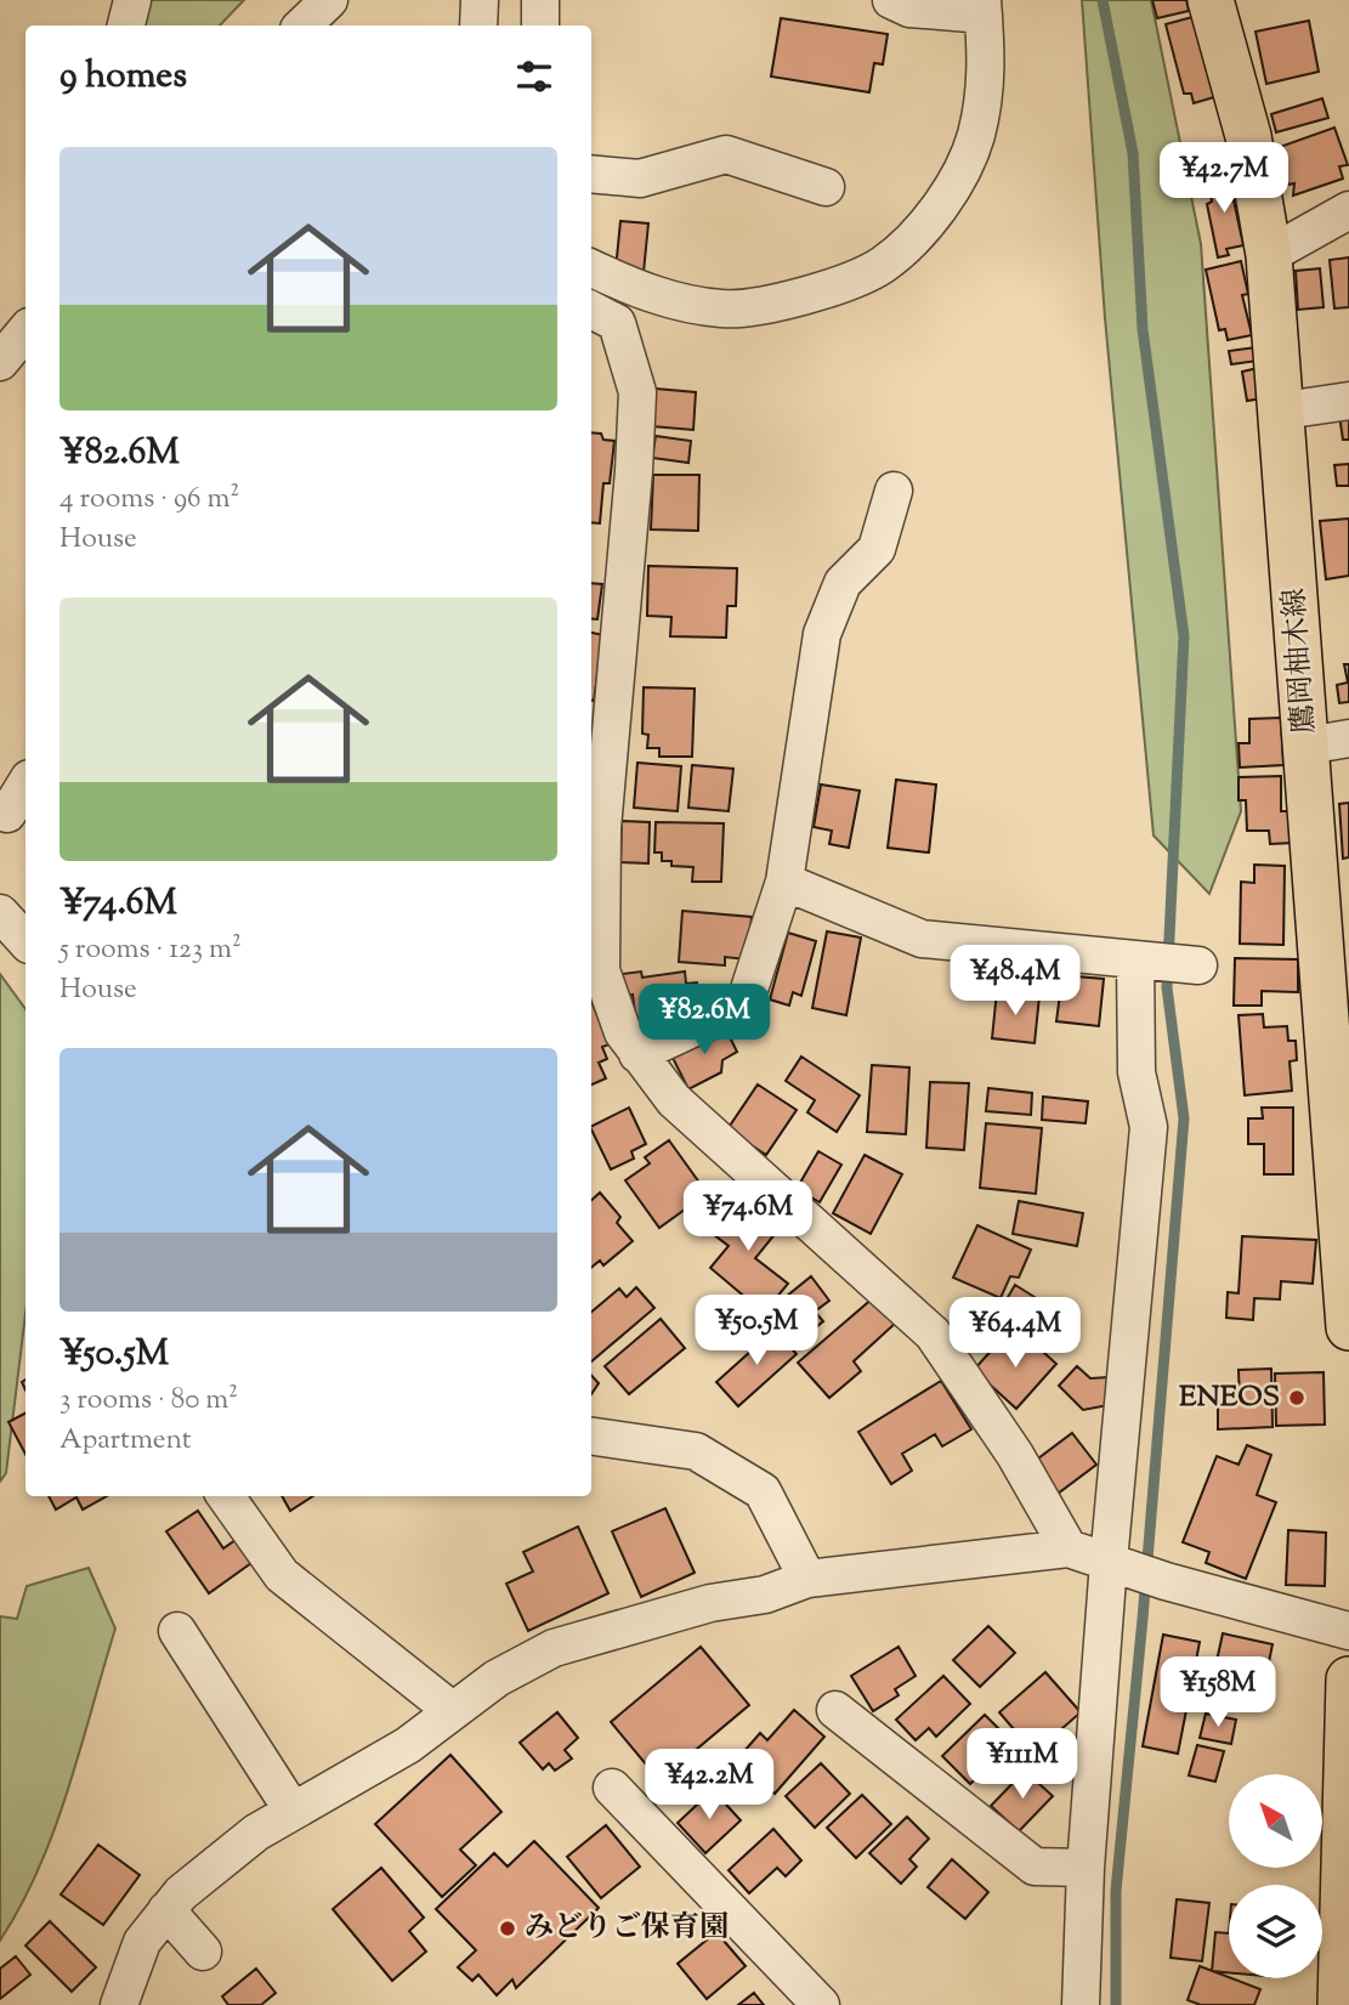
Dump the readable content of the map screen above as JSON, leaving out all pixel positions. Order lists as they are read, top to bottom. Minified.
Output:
{"streets":{"main road":["鷹岡柚木線"]},"places":["ENEOS","みどりご保育園"],"north":"top left","page":{"heading":"9 homes","list":[{"name":"¥82.6M","note":"4 rooms · 96 m² · House"},{"name":"¥74.6M","note":"5 rooms · 123 m² · House"},{"name":"¥50.5M","note":"3 rooms · 80 m² · Apartment"}],"price":["¥42.7M","¥48.4M","¥82.6M","¥74.6M","¥50.5M","¥64.4M","¥158M","¥111M","¥42.2M"]}}
